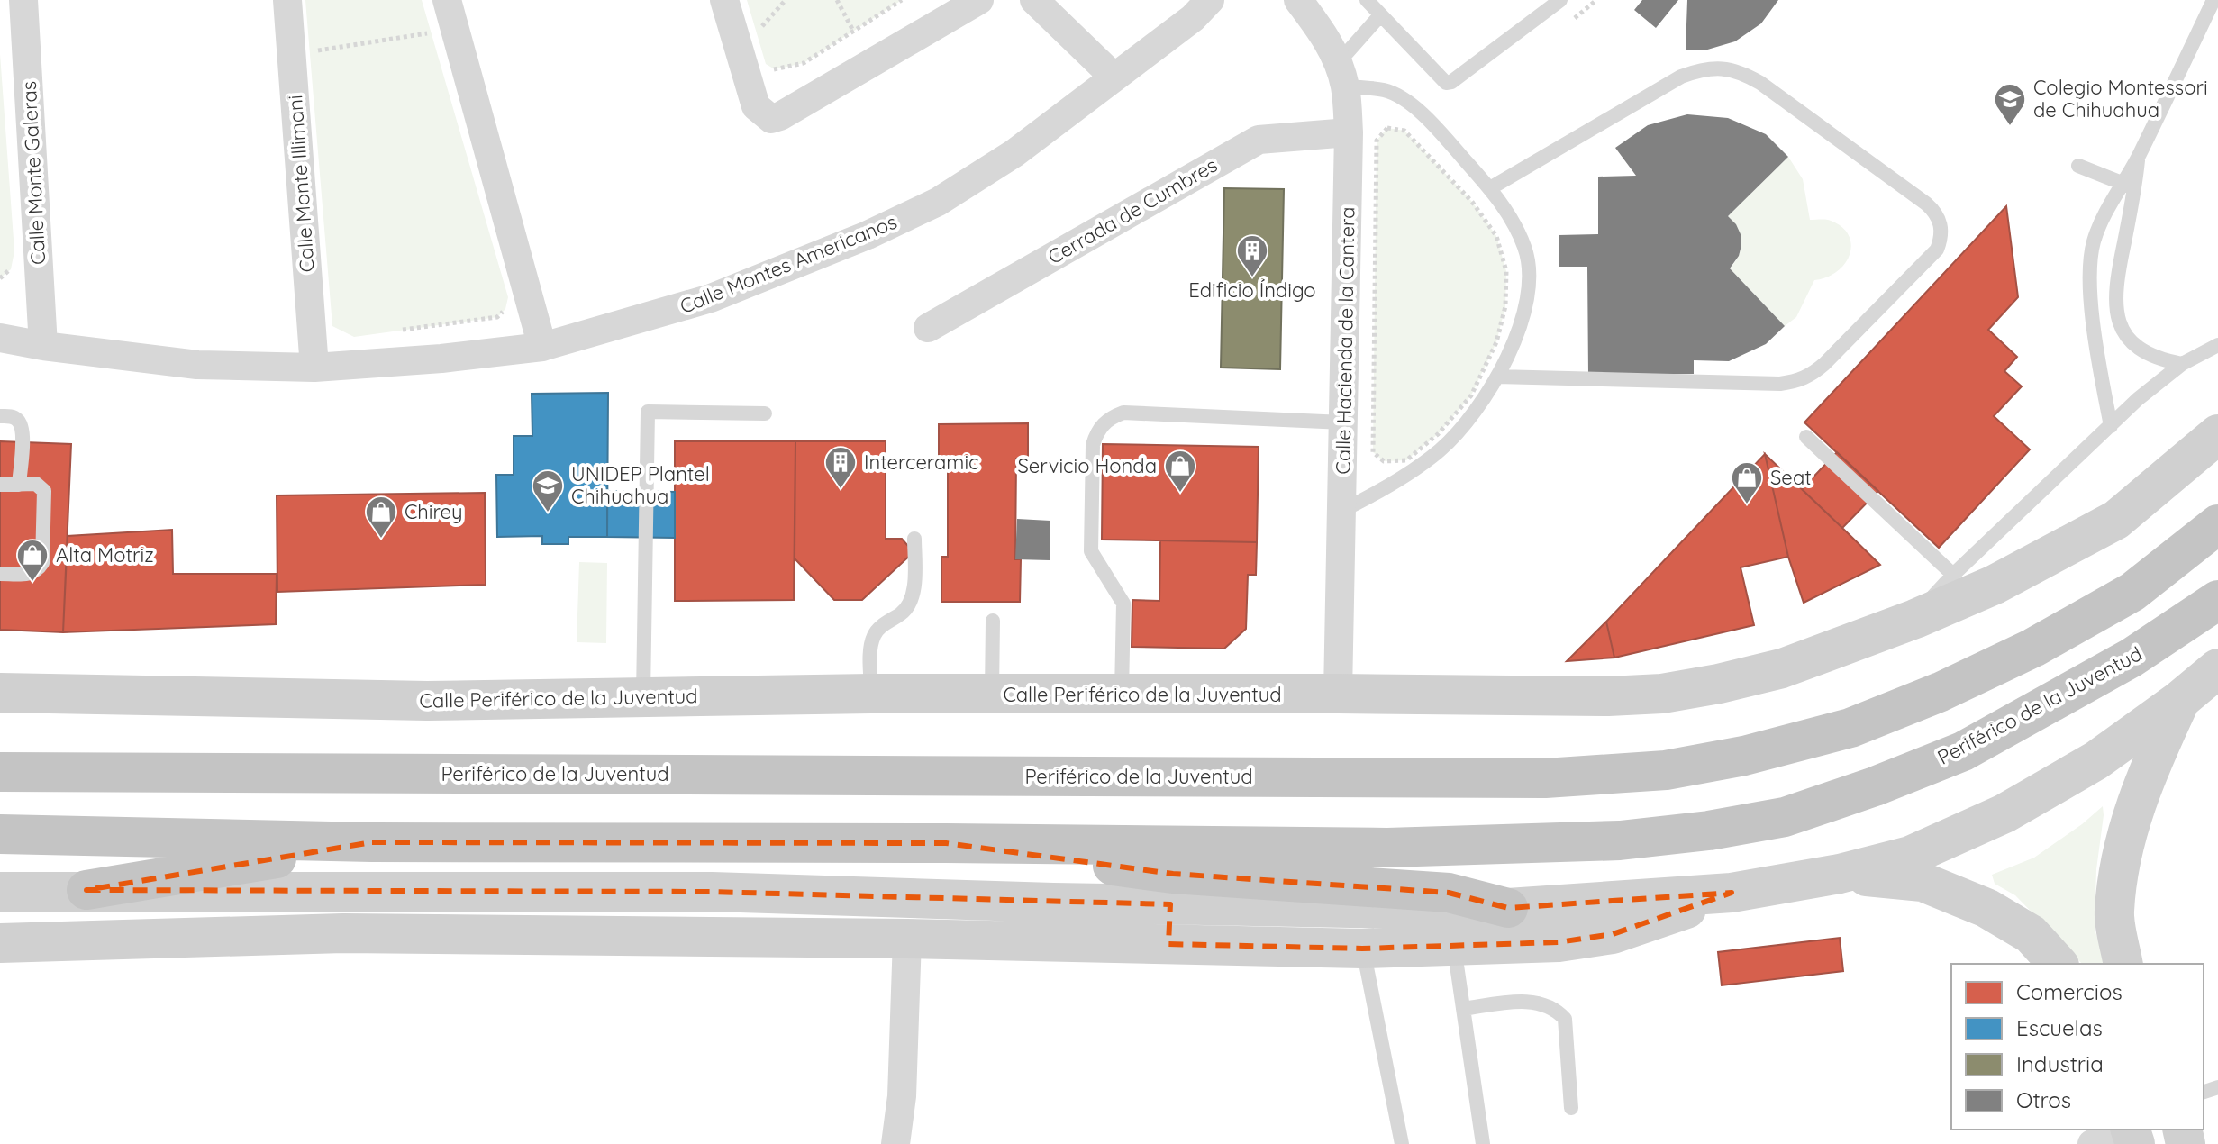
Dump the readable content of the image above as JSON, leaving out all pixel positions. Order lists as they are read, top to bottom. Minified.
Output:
{"streets":{"highway":["Periférico de la Juventud"],"main road":["Calle Periférico de la Juventud"],"street":["Calle Monte Galeras","Calle Monte Illimani","Cerrada de Cumbres","Calle Montes Americanos","Calle Hacienda de la Cantera"]},"crossings":[["Calle Monte Galeras","Calle Montes Americanos"],["Calle Monte Illimani","Calle Montes Americanos"],["Cerrada de Cumbres","Calle Hacienda de la Cantera"],["Calle Hacienda de la Cantera","Calle Periférico de la Juventud"]],"places":{"school or university":["Colegio Montessori de Chihuahua","UNIDEP Plantel Chihuahua"],"building":["Edificio Índigo","Interceramic"],"shop":["Servicio Honda","Seat","Chirey","Alta Motriz"]},"legend":["Comercios","Escuelas","Industria","Otros"]}
